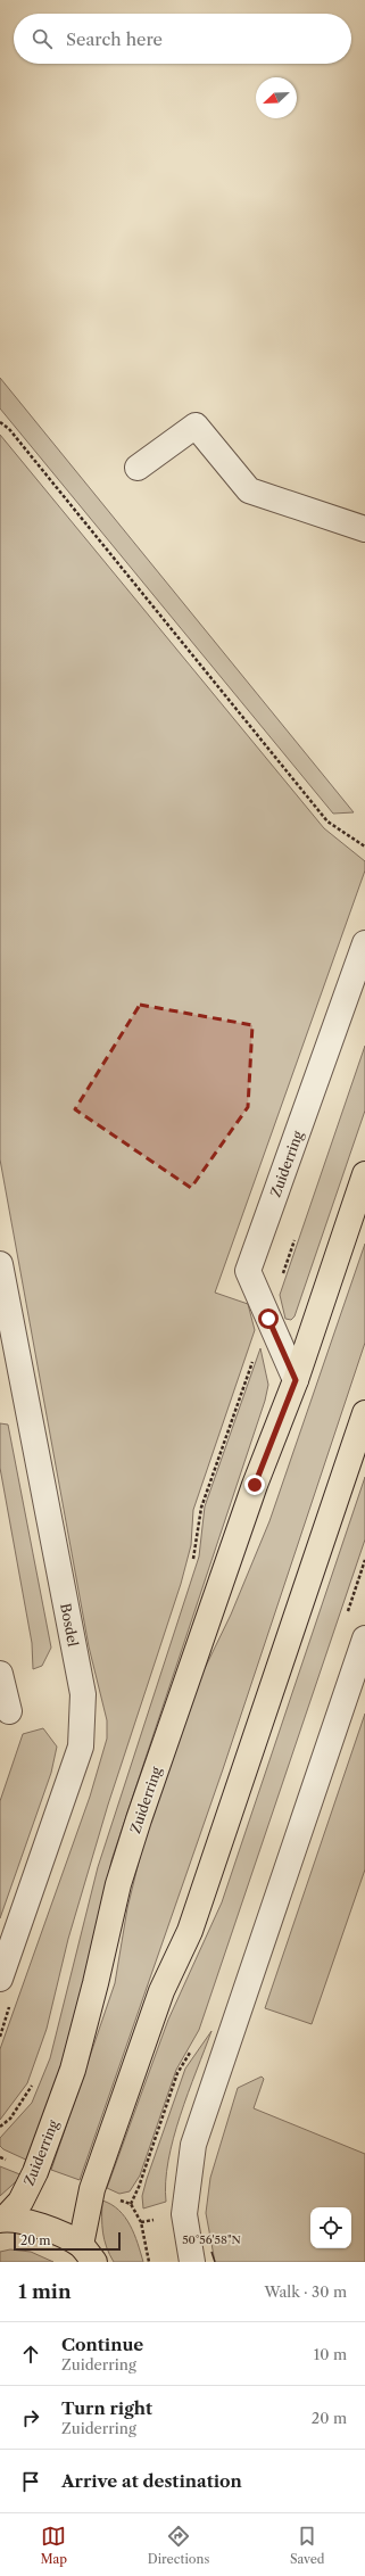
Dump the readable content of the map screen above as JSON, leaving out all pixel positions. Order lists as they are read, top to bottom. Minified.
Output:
{"streets":{"main road":["Zuiderring"],"street":["Bosdel"]},"scale_bar":"20 m","north":"bottom left","page":{"search":"Search here","scale":"20 m","heading":["1 min","Walk · 30 m"],"list":[["Continue","Zuiderring","10 m"],["Turn right","Zuiderring","20 m"],"Arrive at destination"],"nav":["Map","Directions","Saved"]},"coordinates":["50°56'58\"N"]}
